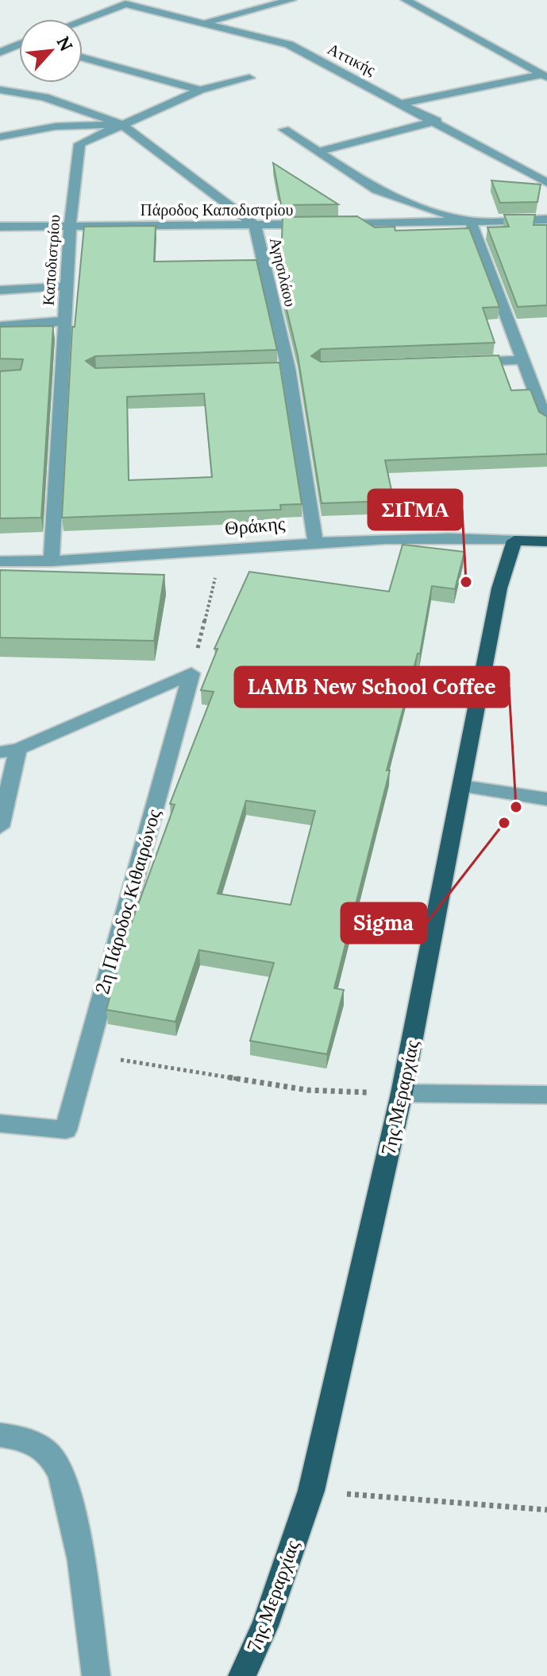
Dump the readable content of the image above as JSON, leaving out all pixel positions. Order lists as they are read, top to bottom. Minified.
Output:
{"streets":{"main road":["7ης Μεραρχίας"],"street":["Αττικής","Πάροδος Καποδιστρίου","Καποδιστρίου","Αγησιλάου","Θράκης","2η Πάροδος Κιθαιρώνος"]},"crossings":[["Πάροδος Καποδιστρίου","Καποδιστρίου"],["Πάροδος Καποδιστρίου","Αγησιλάου"],["Καποδιστρίου","Αγησιλάου"],["Καποδιστρίου","Θράκης"],["Αγησιλάου","Θράκης"],["Θράκης","7ης Μεραρχίας"]],"places":["ΣΙΓΜΑ","LAMB New School Coffee","Sigma"],"north":"top right"}
